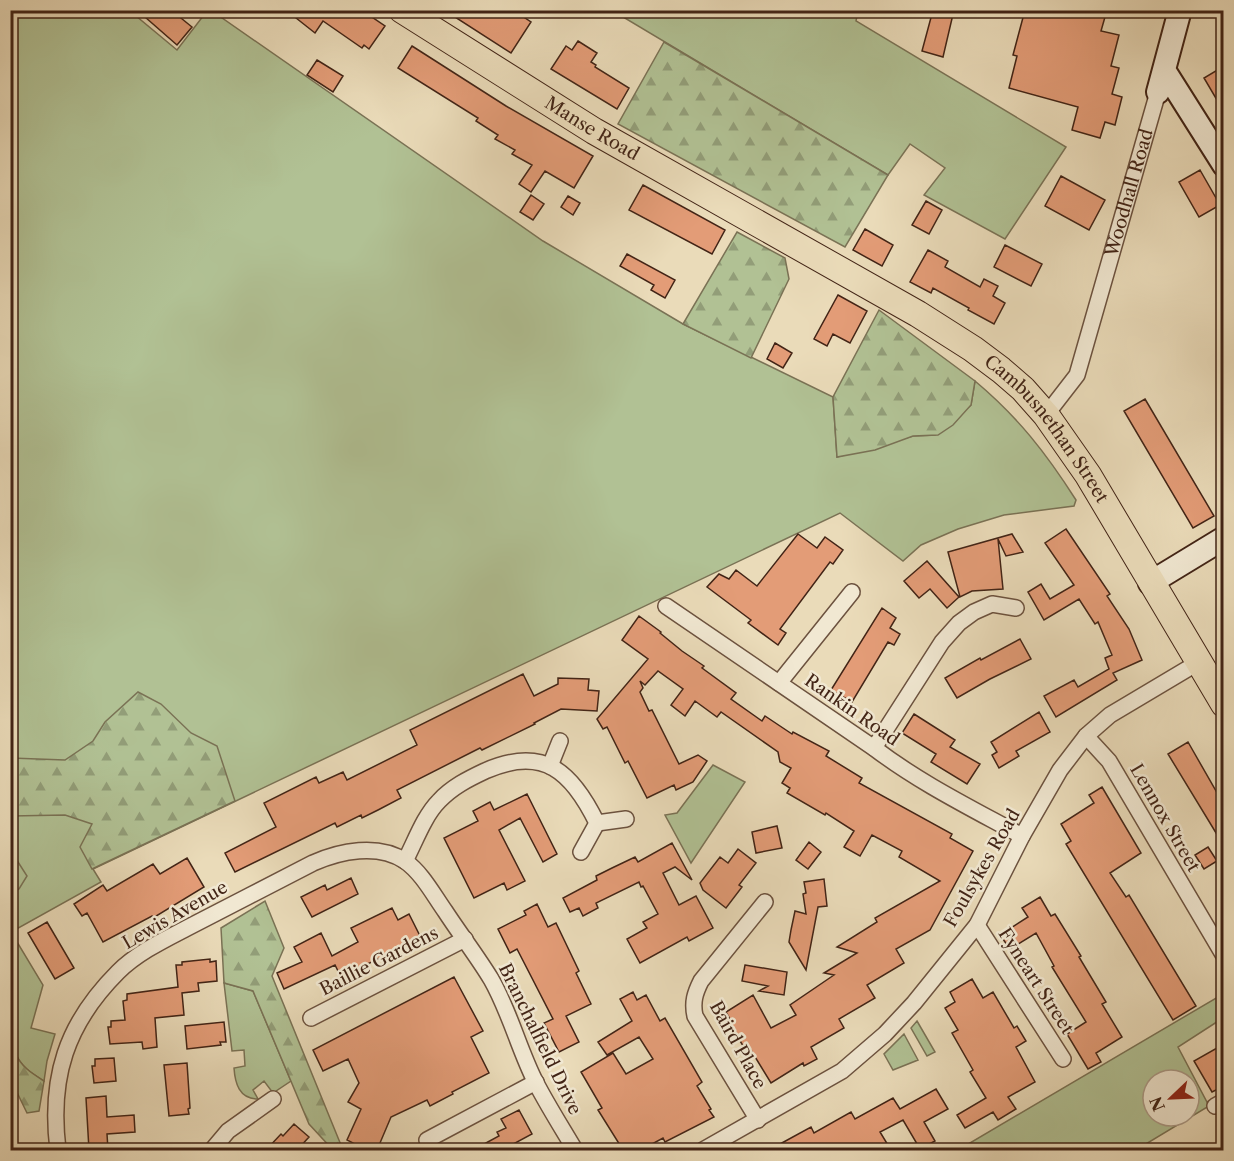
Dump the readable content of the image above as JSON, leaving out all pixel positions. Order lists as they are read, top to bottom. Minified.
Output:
{"streets":{"main road":["Manse Road","Cambusnethan Street"],"street":["Woodhall Road","Rankin Road","Lennox Street","Foulsykes Road","Lewis Avenue","Baillie Gardens","Fyneart Street","Branchalfield Drive","Baird Place"]},"crossings":[["Manse Road","Cambusnethan Street"],["Woodhall Road","Cambusnethan Street"],["Cambusnethan Street","Foulsykes Road"],["Rankin Road","Foulsykes Road"],["Lennox Street","Foulsykes Road"],["Foulsykes Road","Fyneart Street"],["Foulsykes Road","Baird Place"],["Lewis Avenue","Branchalfield Drive"],["Baillie Gardens","Branchalfield Drive"]],"north":"bottom left"}
